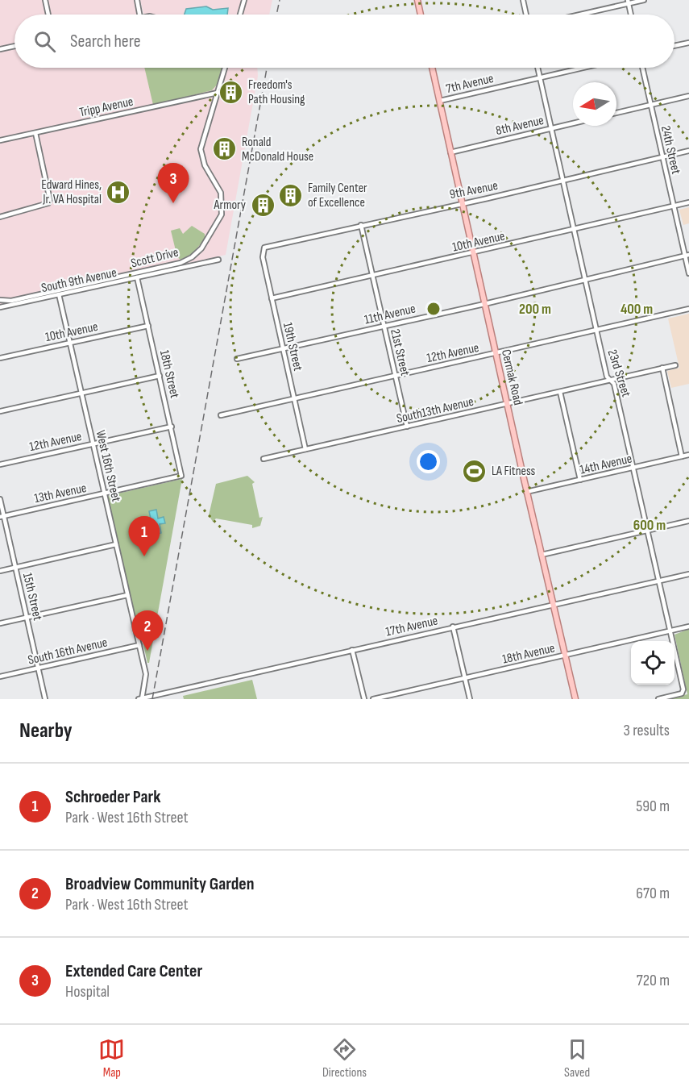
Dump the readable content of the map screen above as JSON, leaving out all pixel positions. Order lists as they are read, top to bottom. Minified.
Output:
{"streets":{"main road":["Cermak Road"],"street":["7th Avenue","Tripp Avenue","8th Avenue","24th Street","9th Avenue","10th Avenue","Scott Drive","South 9th Avenue","11th Avenue","19th Street","21st Street","12th Avenue","23rd Street","18th Street","South13th Avenue","14th Avenue","West 16th Street","13th Avenue","15th Street","17th Avenue","South 16th Avenue","18th Avenue"]},"crossings":[["7th Avenue","23rd Street"],["7th Avenue","Cermak Road"],["Tripp Avenue","Scott Drive"],["8th Avenue","23rd Street"],["8th Avenue","Cermak Road"],["24th Street","9th Avenue"],["24th Street","10th Avenue"],["24th Street","11th Avenue"],["9th Avenue","19th Street"],["9th Avenue","21st Street"],["9th Avenue","23rd Street"],["9th Avenue","Cermak Road"],["10th Avenue","19th Street"],["10th Avenue","21st Street"],["10th Avenue","23rd Street"],["10th Avenue","18th Street"],["10th Avenue","Cermak Road"],["10th Avenue","West 16th Street"],["South 9th Avenue","18th Street"],["South 9th Avenue","West 16th Street"],["11th Avenue","19th Street"],["11th Avenue","21st Street"],["11th Avenue","23rd Street"],["11th Avenue","Cermak Road"],["19th Street","12th Avenue"],["19th Street","South13th Avenue"],["21st Street","12th Avenue"],["21st Street","South13th Avenue"],["12th Avenue","23rd Street"],["12th Avenue","18th Street"],["12th Avenue","Cermak Road"],["12th Avenue","West 16th Street"],["23rd Street","South13th Avenue"],["23rd Street","14th Avenue"],["23rd Street","17th Avenue"],["23rd Street","18th Avenue"],["18th Street","13th Avenue"],["Cermak Road","South13th Avenue"],["Cermak Road","14th Avenue"],["Cermak Road","17th Avenue"],["Cermak Road","18th Avenue"],["West 16th Street","13th Avenue"],["West 16th Street","17th Avenue"],["West 16th Street","South 16th Avenue"],["13th Avenue","15th Street"],["15th Street","South 16th Avenue"]],"places":{"building":["Freedom's Path Housing","Ronald McDonald House","Family Center of Excellence","Armory"],"hospital":["Edward Hines, Jr. VA Hospital"],"sports":["LA Fitness"]},"north":"left","page":{"search":"Search here","pins":["3","1","2"],"heading":["Nearby","3 results"],"list":[{"mark":"1","name":"Schroeder Park","note":"Park · West 16th Street","value":"590 m"},{"mark":"2","name":"Broadview Community Garden","note":"Park · West 16th Street","value":"670 m"},{"mark":"3","name":"Extended Care Center","note":"Hospital","value":"720 m"}],"nav":["Map","Directions","Saved"]},"rings":["200 m","400 m","600 m"]}
